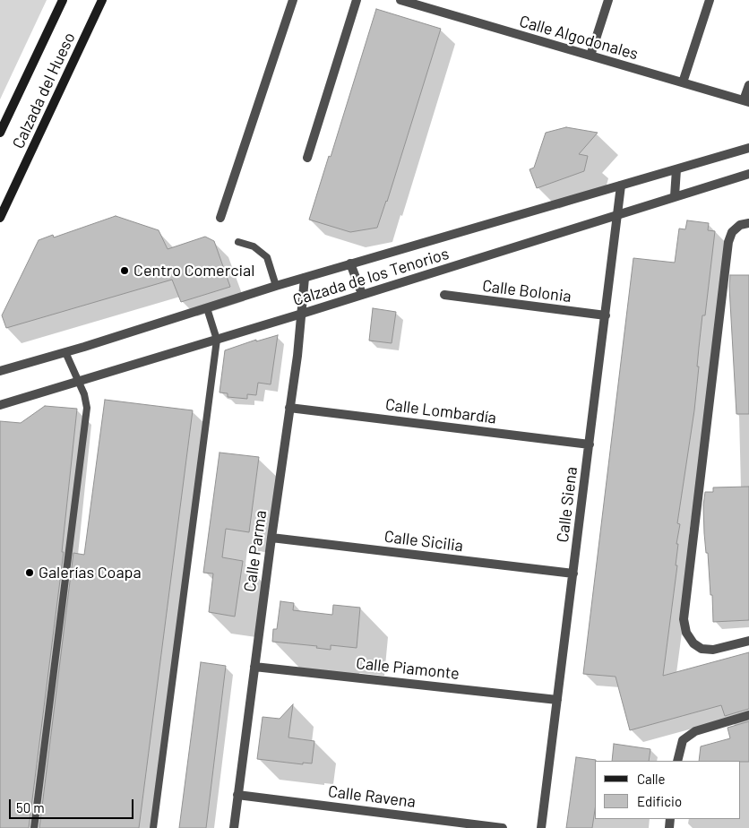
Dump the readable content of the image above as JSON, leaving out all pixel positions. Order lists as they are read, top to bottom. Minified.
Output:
{"streets":{"main road":["Calzada del Hueso"],"street":["Calle Algodonales","Calzada de los Tenorios","Calle Bolonia","Calle Lombardía","Calle Siena","Calle Sicilia","Calle Parma","Calle Piamonte","Calle Ravena"]},"crossings":[["Calzada de los Tenorios","Calle Siena"],["Calzada de los Tenorios","Calle Parma"],["Calle Bolonia","Calle Siena"],["Calle Lombardía","Calle Siena"],["Calle Lombardía","Calle Parma"],["Calle Siena","Calle Sicilia"],["Calle Siena","Calle Piamonte"],["Calle Sicilia","Calle Parma"],["Calle Parma","Calle Piamonte"],["Calle Parma","Calle Ravena"]],"places":["Centro Comercial","Galerías Coapa"],"legend":["Calle","Edificio"],"scale_bar":"50 m"}
